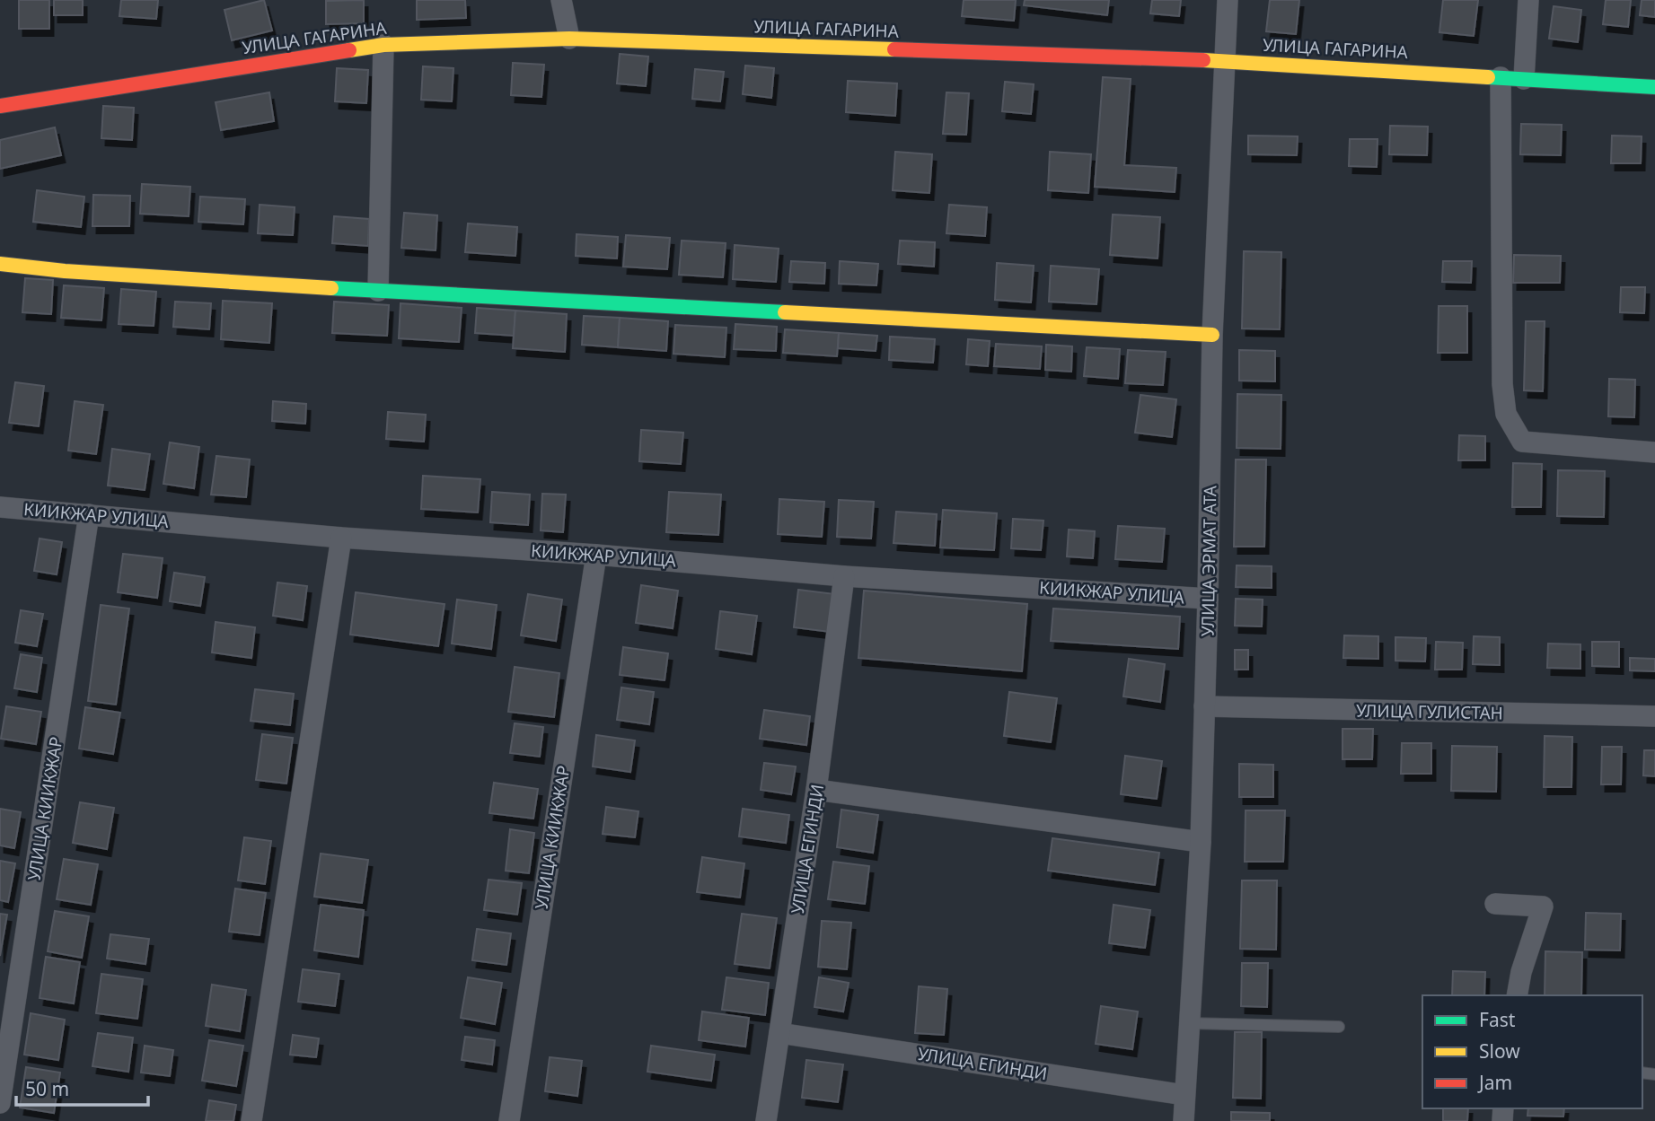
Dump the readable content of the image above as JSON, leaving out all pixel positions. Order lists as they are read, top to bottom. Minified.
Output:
{"streets":{"street":["УЛИЦА ГАГАРИНА","КИИКЖАР УЛИЦА","УЛИЦА ЭРМАТ АТА","УЛИЦА ГУЛИСТАН","УЛИЦА КИИКЖАР","УЛИЦА ЕГИНДИ"]},"crossings":[["УЛИЦА ГАГАРИНА","УЛИЦА ЭРМАТ АТА"],["КИИКЖАР УЛИЦА","УЛИЦА ЭРМАТ АТА"],["КИИКЖАР УЛИЦА","УЛИЦА КИИКЖАР"],["КИИКЖАР УЛИЦА","УЛИЦА ЕГИНДИ"],["УЛИЦА ЭРМАТ АТА","УЛИЦА ГУЛИСТАН"],["УЛИЦА ЭРМАТ АТА","УЛИЦА ЕГИНДИ"]],"legend":["Fast","Slow","Jam"],"scale_bar":"50 m"}
